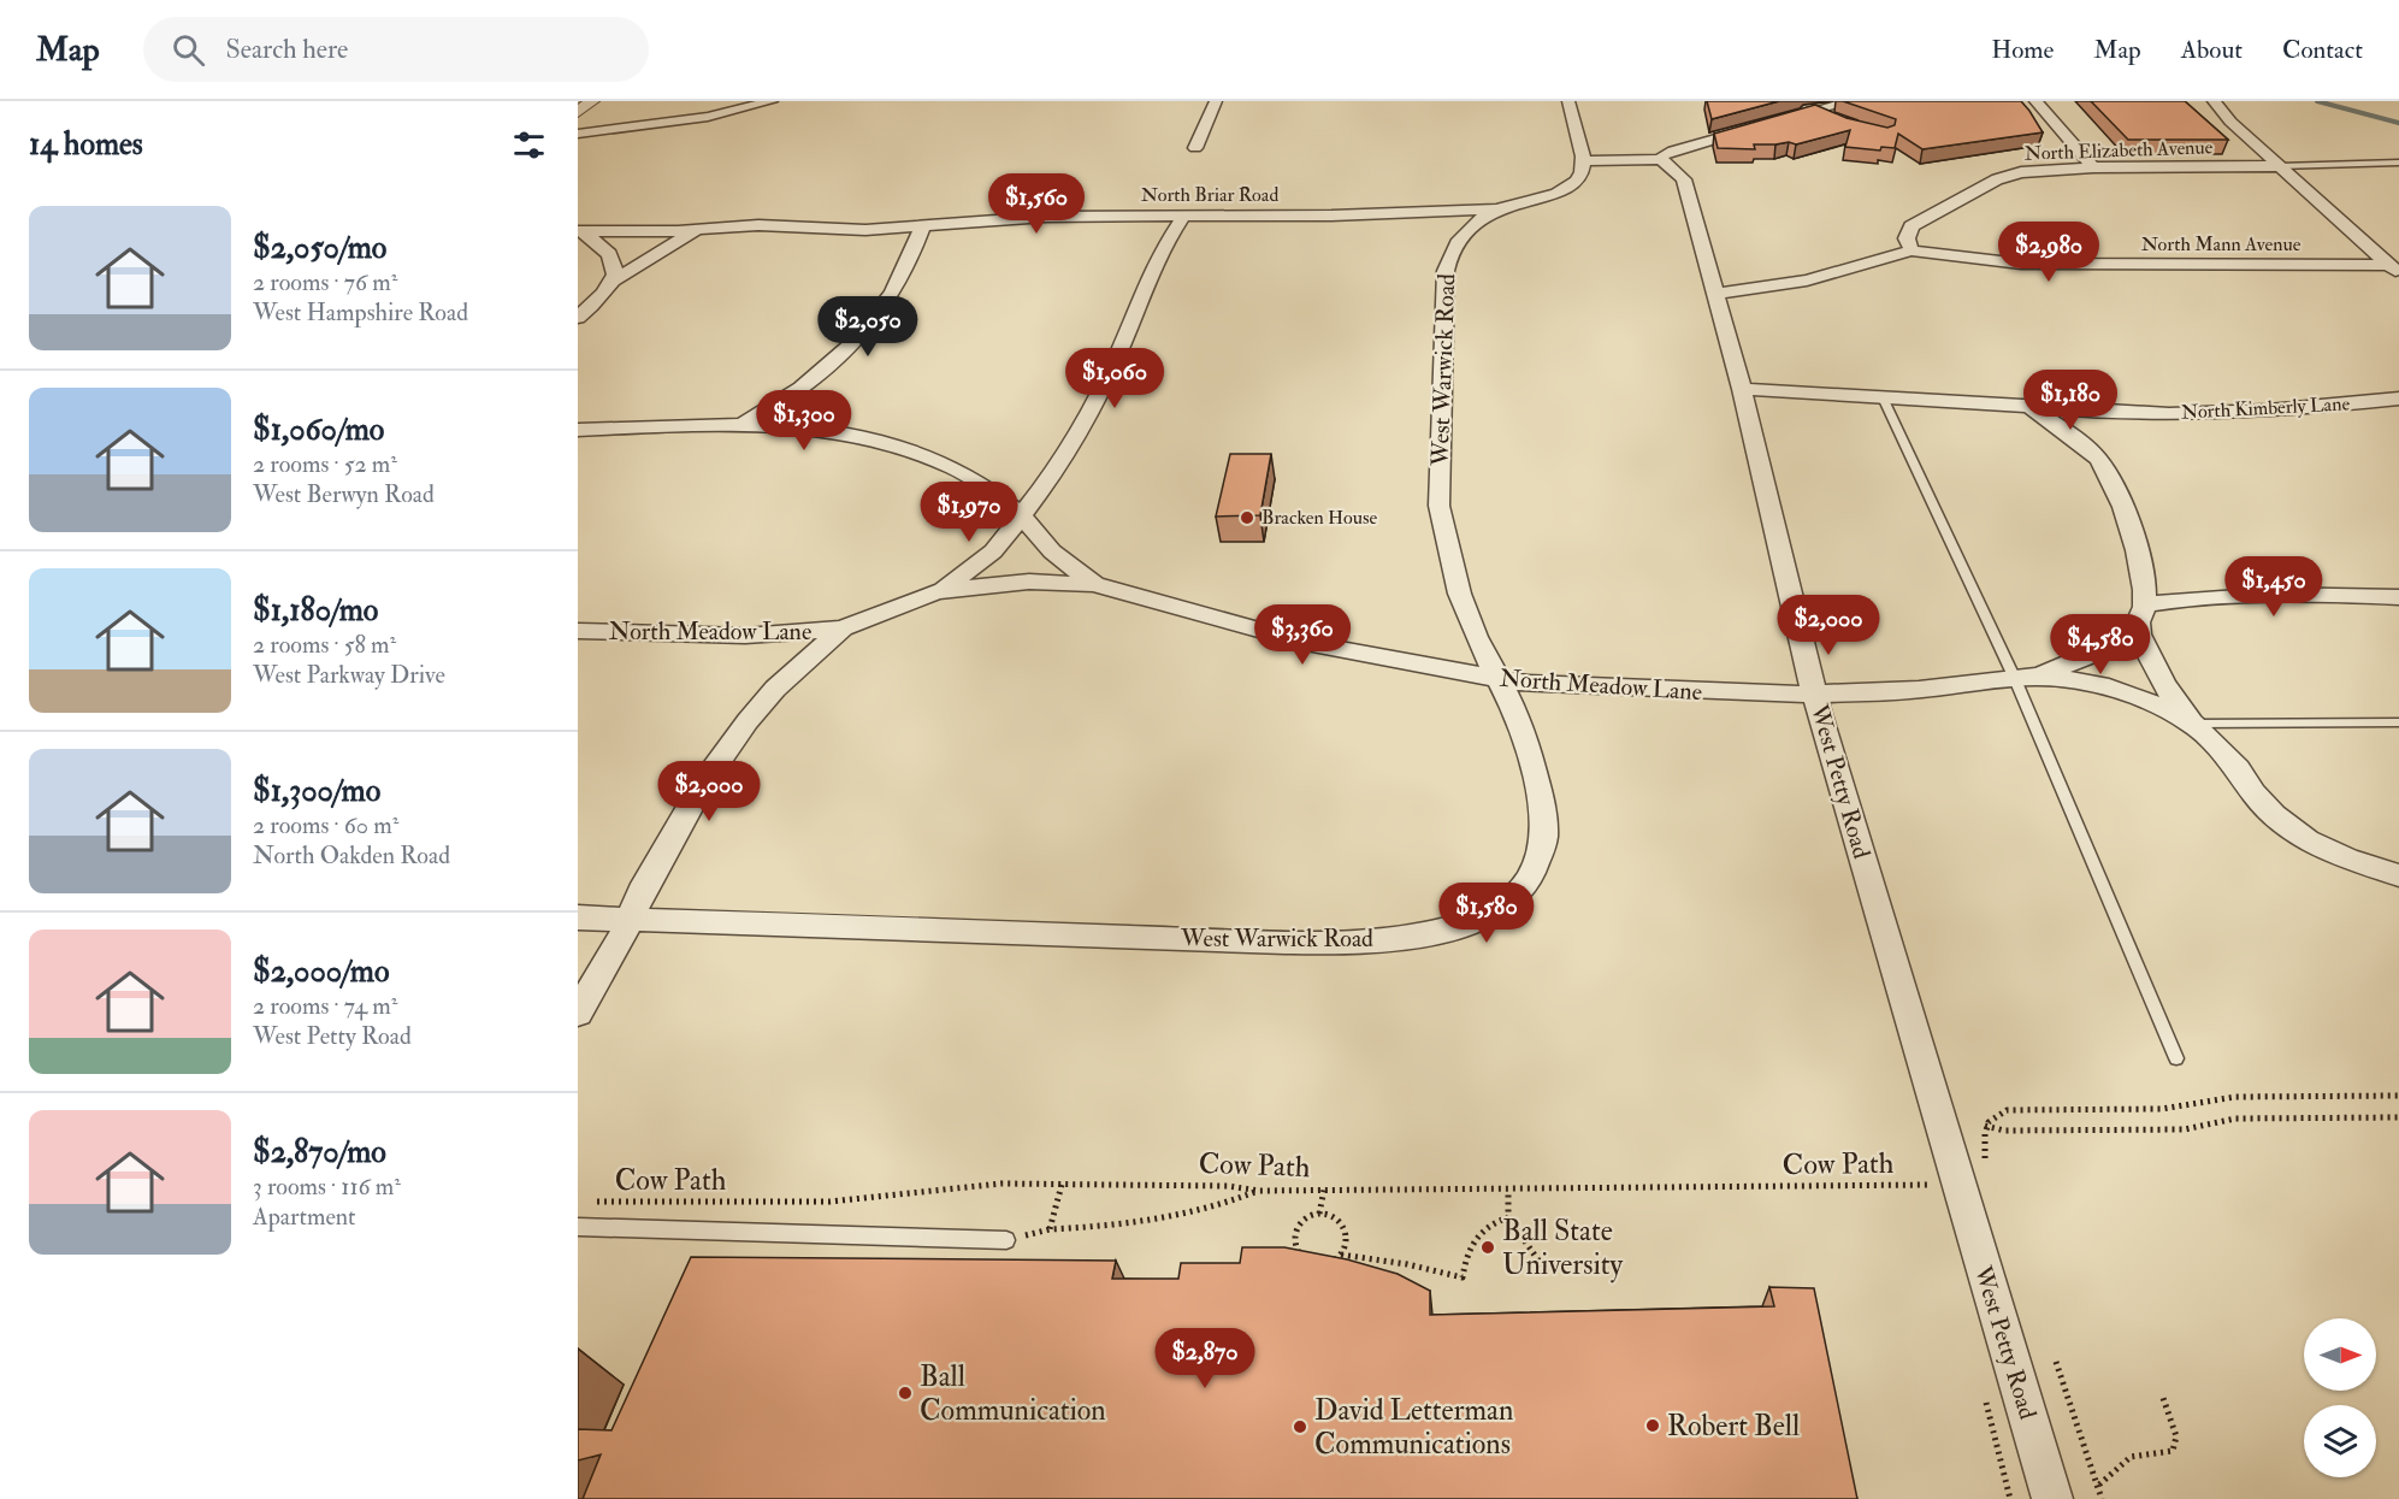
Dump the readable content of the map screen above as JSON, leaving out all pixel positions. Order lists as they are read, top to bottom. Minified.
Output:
{"streets":{"street":["North Elizabeth Avenue","North Briar Road","North Mann Avenue","West Warwick Road","North Kimberly Lane","North Meadow Lane","West Petty Road"],"path":["Cow Path"]},"crossings":[["North Elizabeth Avenue","North Mann Avenue"],["North Briar Road","West Warwick Road"],["North Mann Avenue","West Petty Road"],["West Warwick Road","North Meadow Lane"],["North Kimberly Lane","West Petty Road"],["North Meadow Lane","West Petty Road"]],"places":["Bracken House","Ball State University","Ball Communication","Robert Bell","David Letterman Communications"],"north":"right","page":{"header":"Map","search":"Search here","nav":["Home","Map","About","Contact"],"heading":"14 homes","price":["$1,560","$2,980","$2,050","$1,060","$1,180","$1,300","$1,970","$1,450","$2,000","$3,360","$4,580","$2,000","$1,580","$2,870"],"list":[{"name":"$2,050/mo","note":"2 rooms · 76 m² · West Hampshire Road"},{"name":"$1,060/mo","note":"2 rooms · 52 m² · West Berwyn Road"},{"name":"$1,180/mo","note":"2 rooms · 58 m² · West Parkway Drive"},{"name":"$1,300/mo","note":"2 rooms · 60 m² · North Oakden Road"},{"name":"$2,000/mo","note":"2 rooms · 74 m² · West Petty Road"},{"name":"$2,870/mo","note":"3 rooms · 116 m² · Apartment"}]}}
